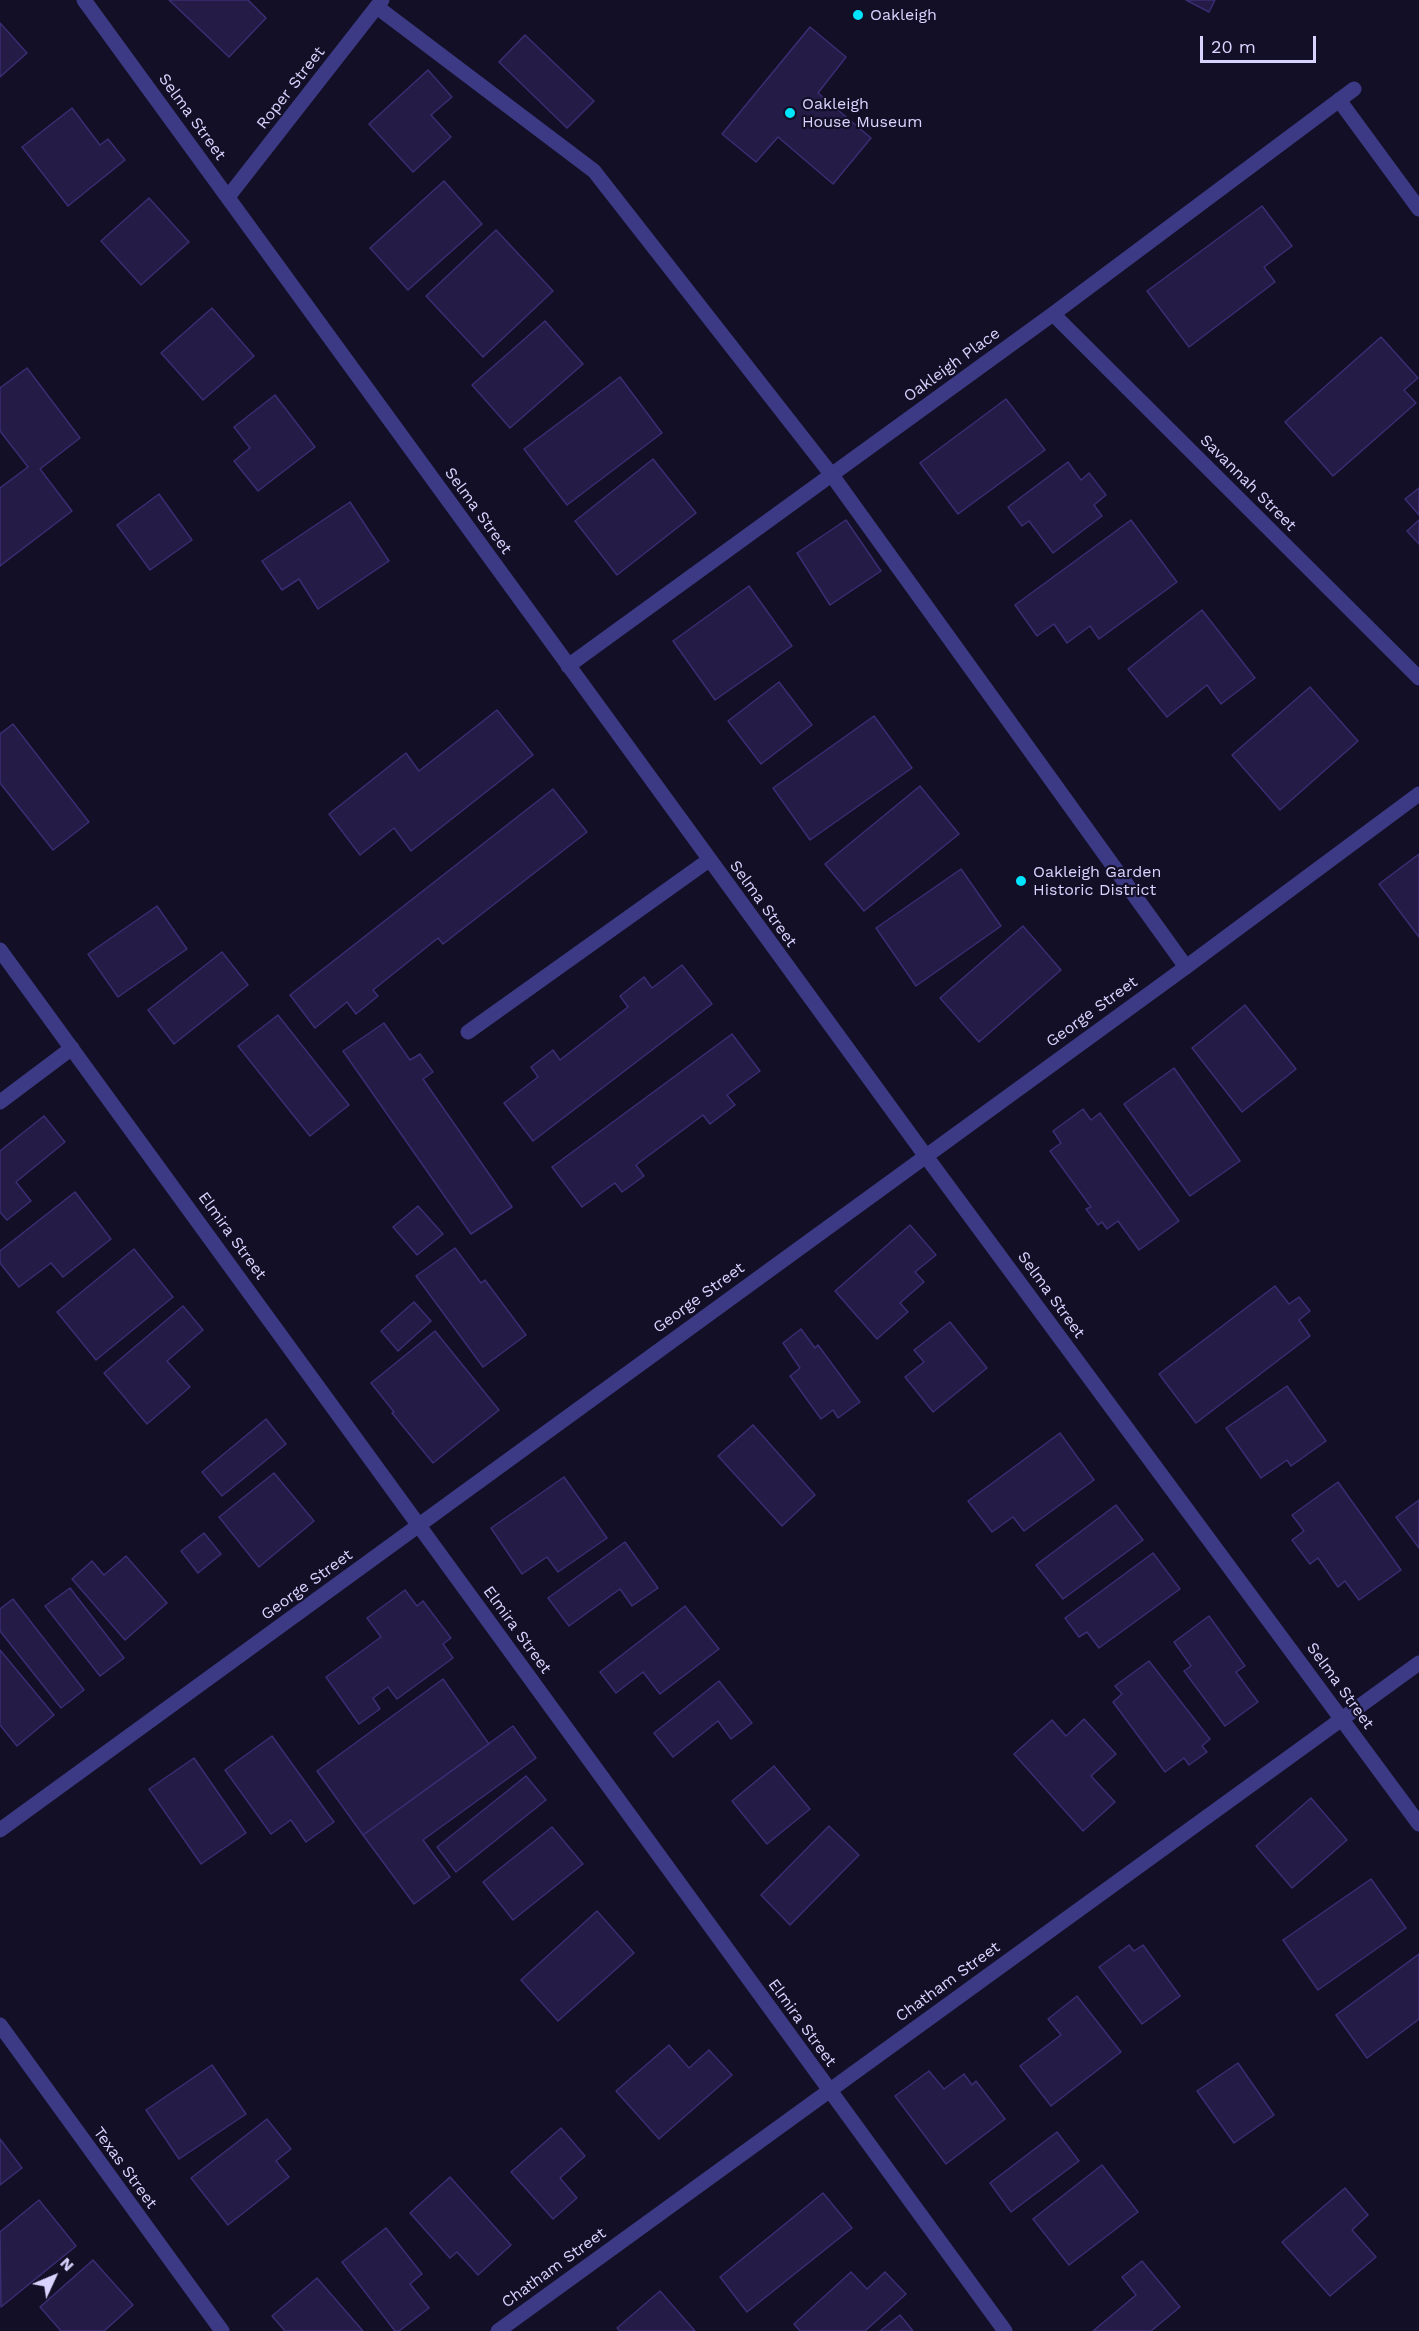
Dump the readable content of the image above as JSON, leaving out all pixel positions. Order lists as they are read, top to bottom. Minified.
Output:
{"streets":{"street":["Roper Street","Selma Street","Oakleigh Place","Savannah Street","George Street","Elmira Street","Chatham Street","Texas Street"]},"crossings":[["Roper Street","Selma Street"],["Selma Street","Oakleigh Place"],["Selma Street","George Street"],["Selma Street","Chatham Street"],["Oakleigh Place","Savannah Street"],["George Street","Elmira Street"],["Elmira Street","Chatham Street"]],"places":["Oakleigh","Oakleigh House Museum","Oakleigh Garden Historic District"],"scale_bar":"20 m","north":"top right"}
